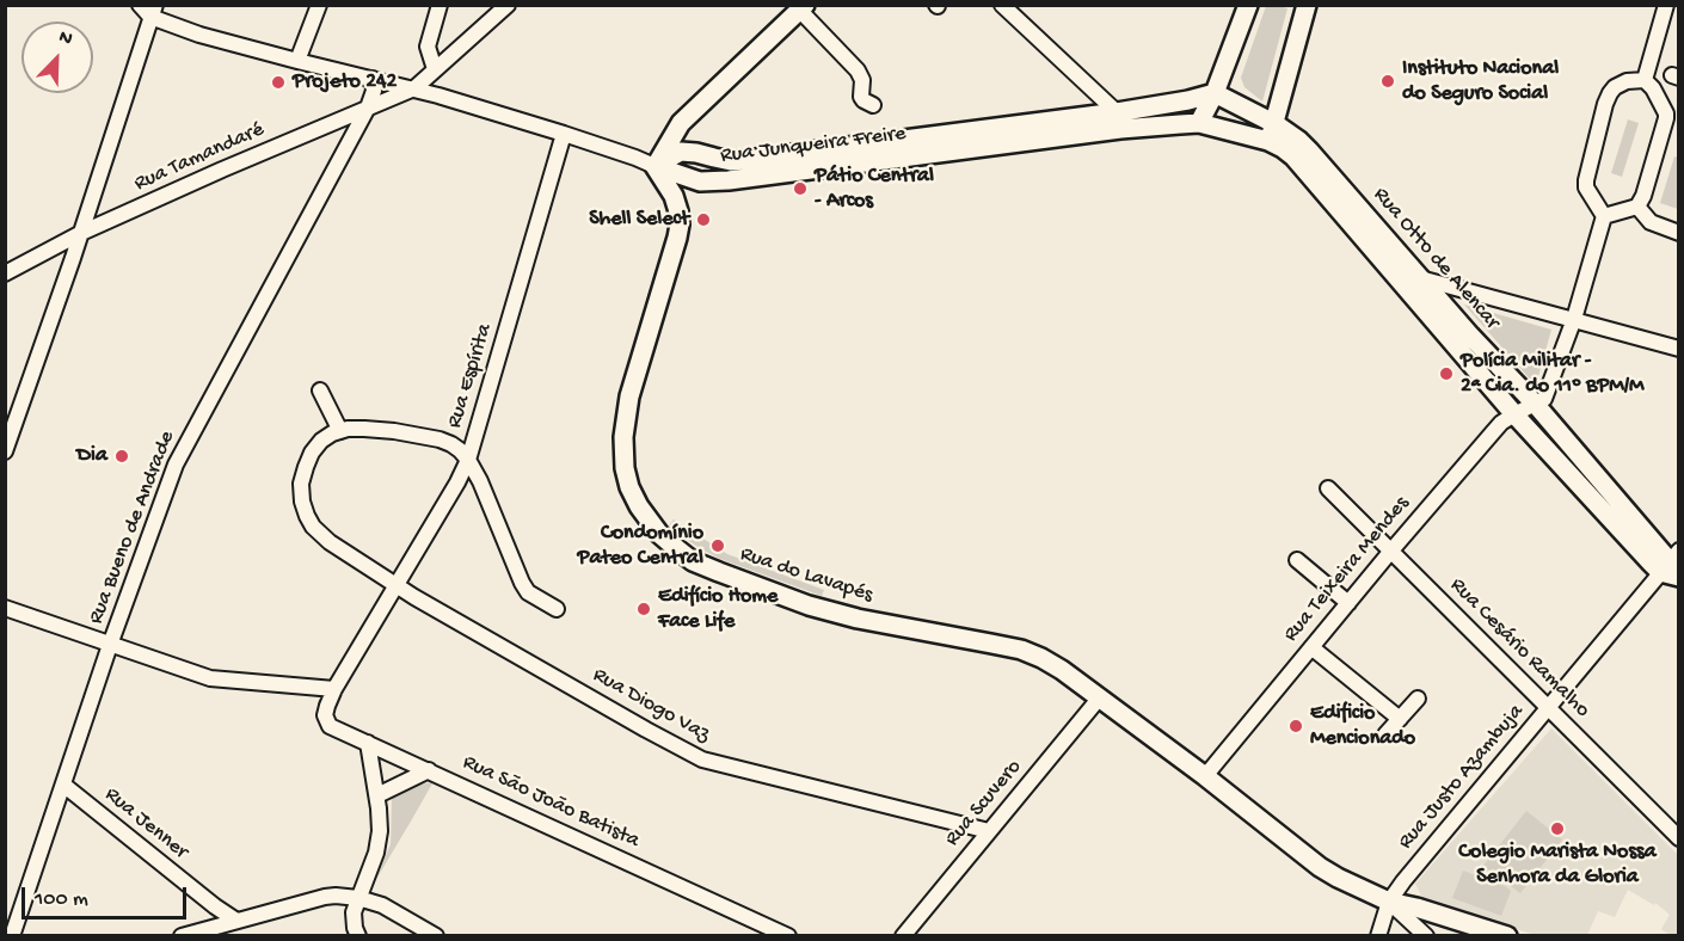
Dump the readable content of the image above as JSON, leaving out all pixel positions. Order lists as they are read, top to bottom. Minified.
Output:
{"streets":{"main road":["Rua Junqueira Freire","Rua Otto de Alencar","Rua do Lavapés"],"street":["Rua Tamandaré","Rua Espírita","Rua Bueno de Andrade","Rua Teixeira Mendes","Rua Cesário Ramalho","Rua Diogo Vaz","Rua Justo Azambuja","Rua São João Batista","Rua Scuvero","Rua Jenner"]},"crossings":[["Rua Junqueira Freire","Rua Otto de Alencar"],["Rua Junqueira Freire","Rua do Lavapés"],["Rua Tamandaré","Rua Bueno de Andrade"],["Rua Otto de Alencar","Rua Teixeira Mendes"],["Rua Otto de Alencar","Rua Justo Azambuja"],["Rua Espírita","Rua Diogo Vaz"],["Rua Bueno de Andrade","Rua Jenner"],["Rua Teixeira Mendes","Rua do Lavapés"],["Rua Teixeira Mendes","Rua Cesário Ramalho"],["Rua do Lavapés","Rua Justo Azambuja"],["Rua do Lavapés","Rua Scuvero"],["Rua Cesário Ramalho","Rua Justo Azambuja"],["Rua Diogo Vaz","Rua Scuvero"]],"places":["Instituto Nacional do Seguro Social","Projeto 242","Pátio Central - Arcos","Shell Select","Polícia Militar - 2ª Cia. do 11º BPM/M","Dia","Condomínio Pateo Central","Edifício Home Face Life","Edificio Mencionado","Colegio Marista Nossa Senhora da Gloria"],"scale_bar":"100 m","north":"top right"}
